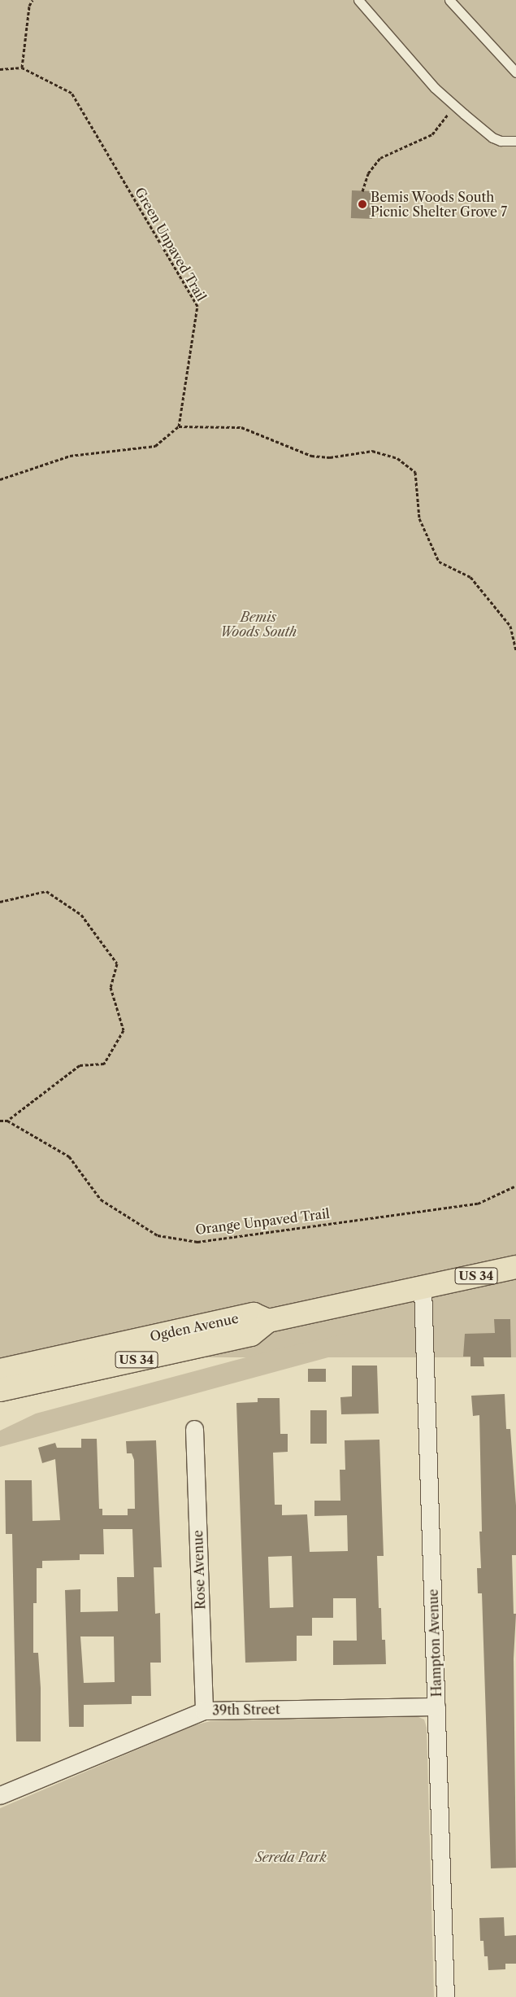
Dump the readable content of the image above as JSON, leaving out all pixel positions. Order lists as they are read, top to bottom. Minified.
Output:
{"streets":{"main road":["US 34","Ogden Avenue"],"street":["Rose Avenue","Hampton Avenue","39th Street"],"path":["Green Unpaved Trail","Orange Unpaved Trail"]},"crossings":[["Ogden Avenue","Hampton Avenue"],["Rose Avenue","39th Street"],["Hampton Avenue","39th Street"]],"parks":["Bemis Woods South","Sereda Park"],"places":["Bemis Woods South Picnic Shelter Grove 7"]}
